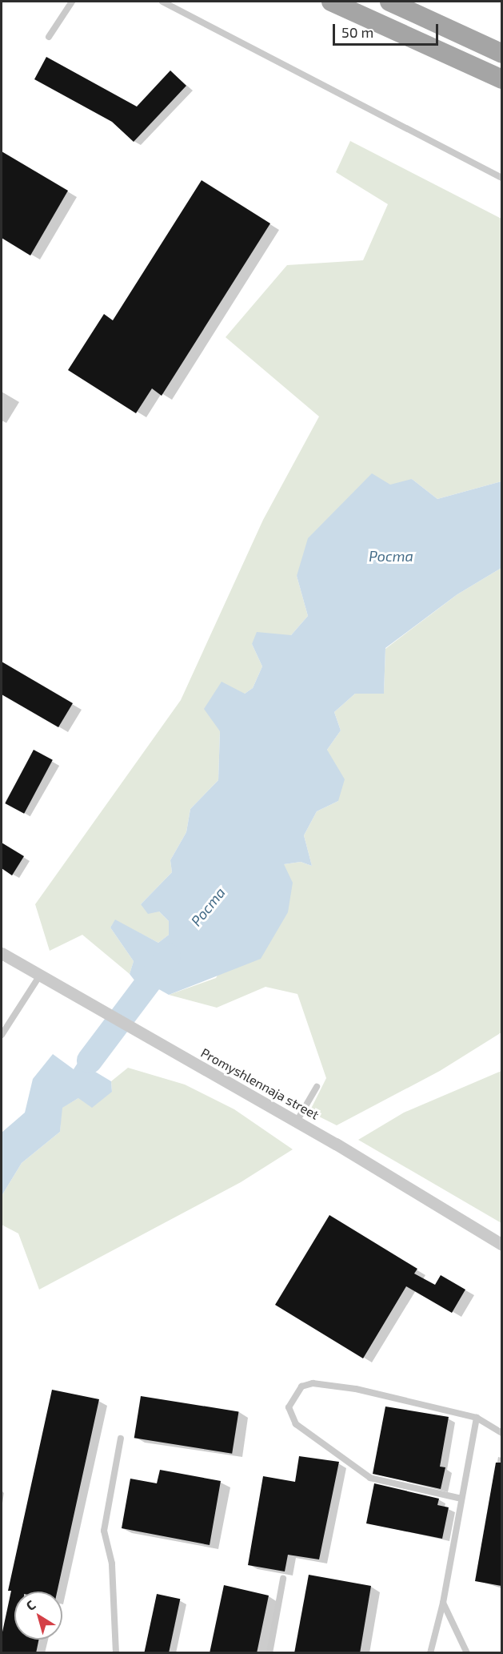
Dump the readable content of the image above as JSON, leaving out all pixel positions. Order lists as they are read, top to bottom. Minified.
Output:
{"streets":{"street":["Promyshlennaja street"]},"water":["Роста"],"scale_bar":"50 m","north":"top left"}
